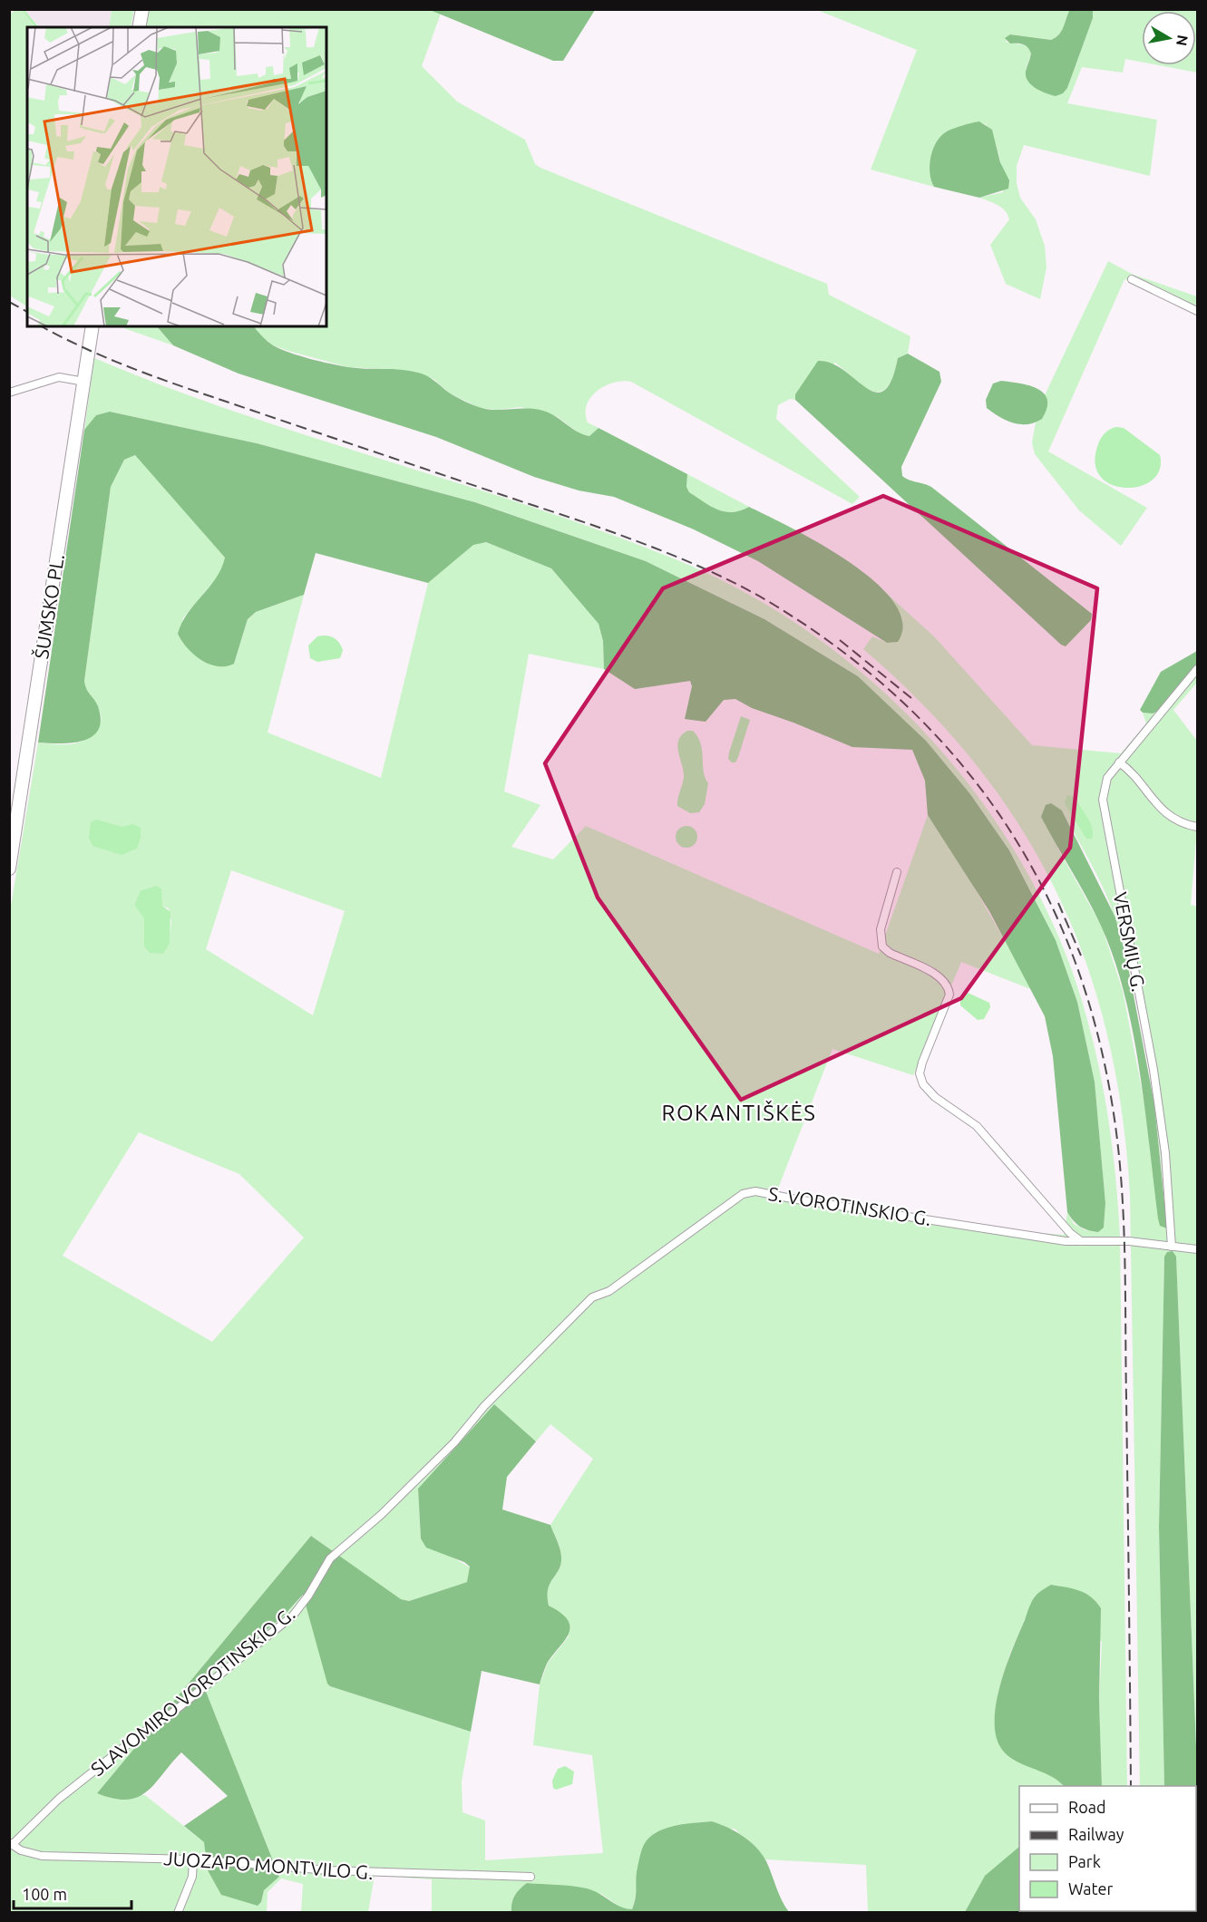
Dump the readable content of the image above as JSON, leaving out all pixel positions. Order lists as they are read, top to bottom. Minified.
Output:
{"streets":{"main road":["ŠUMSKO PL."],"street":["VERSMIŲ G.","S. VOROTINSKIO G.","SLAVOMIRO VOROTINSKIO G.","JUOZAPO MONTVILO G."]},"crossings":[["VERSMIŲ G.","S. VOROTINSKIO G."],["S. VOROTINSKIO G.","SLAVOMIRO VOROTINSKIO G."],["SLAVOMIRO VOROTINSKIO G.","JUOZAPO MONTVILO G."]],"districts":["ROKANTIŠKĖS"],"legend":["Road","Railway","Park","Water"],"scale_bar":"100 m","north":"right"}
